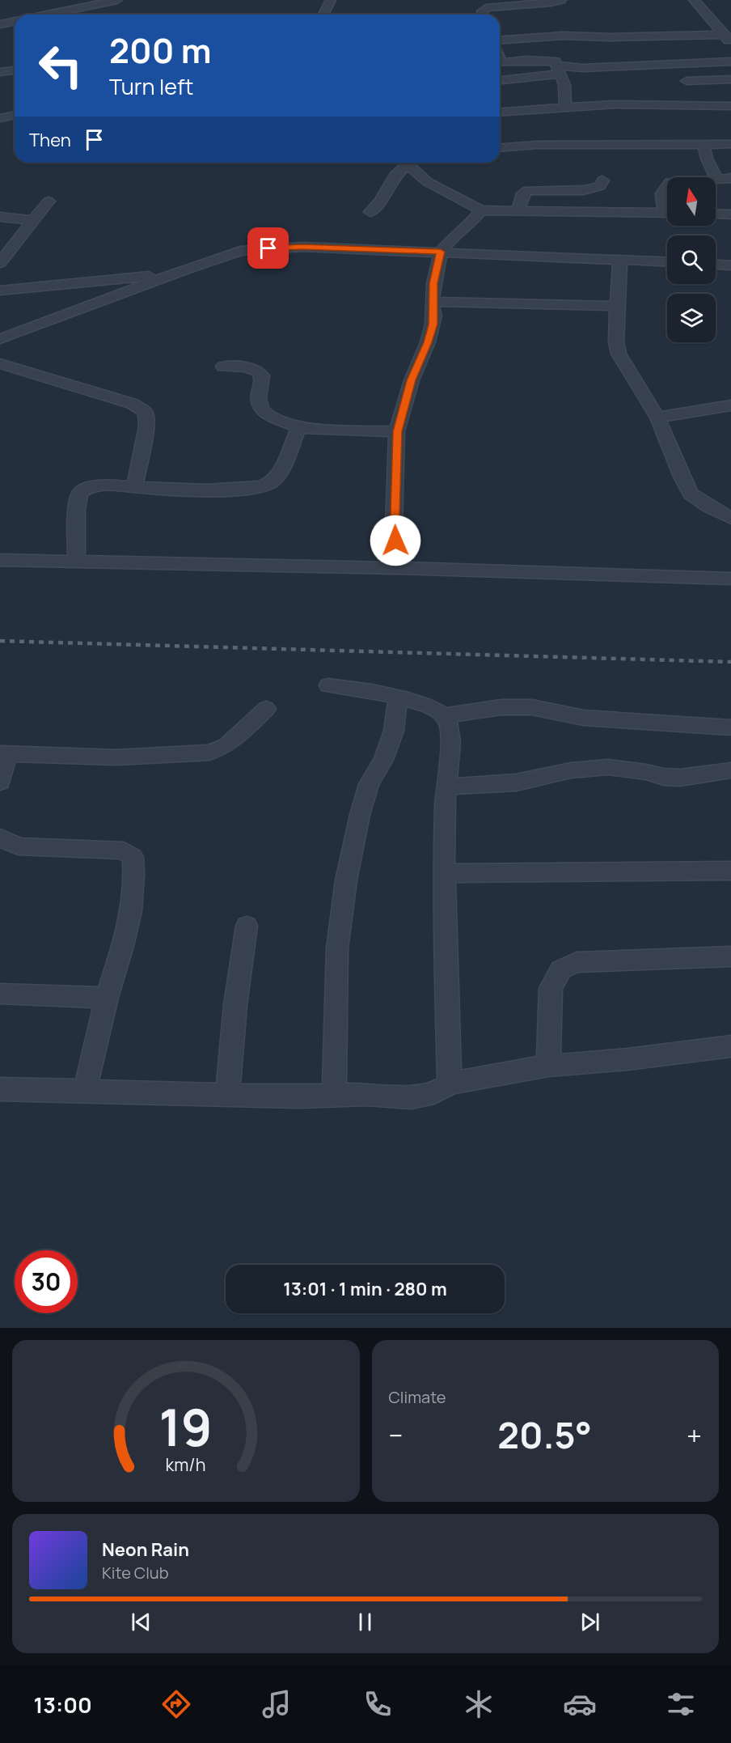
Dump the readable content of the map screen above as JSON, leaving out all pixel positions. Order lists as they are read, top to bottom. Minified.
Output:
{"north":"top","page":{"turn":["200 m","Turn left"],"then":"Then","limit":"30","trip":"13:01 · 1 min · 280 m","tile":"Climate","heat":["−","20.5°","+"],"song":["Neon Rain","Kite Club"],"tabs":"13:00","gauge":["19","km/h"]}}
